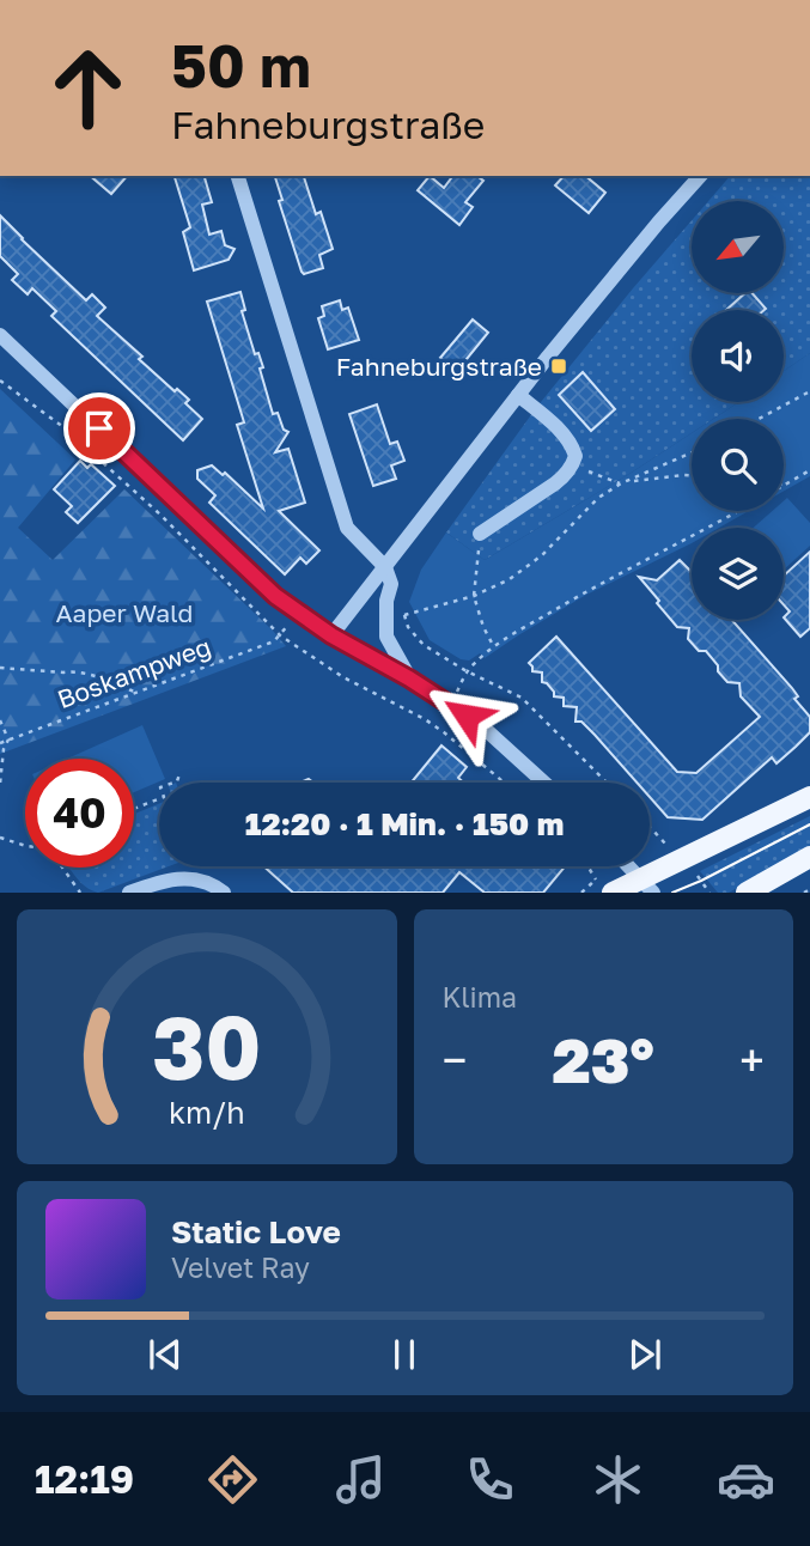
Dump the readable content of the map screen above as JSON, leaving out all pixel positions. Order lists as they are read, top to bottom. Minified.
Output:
{"streets":{"path":["Boskampweg"]},"parks":["Aaper Wald"],"places":{"transit":["Fahneburgstraße"]},"north":"bottom left","page":{"turn":["50 m","Fahneburgstraße"],"limit":"40","trip":"12:20 · 1 Min. · 150 m","tile":"Klima","heat":["−","23°","+"],"song":["Static Love","Velvet Ray"],"tabs":"12:19","gauge":["30","km/h"]}}
